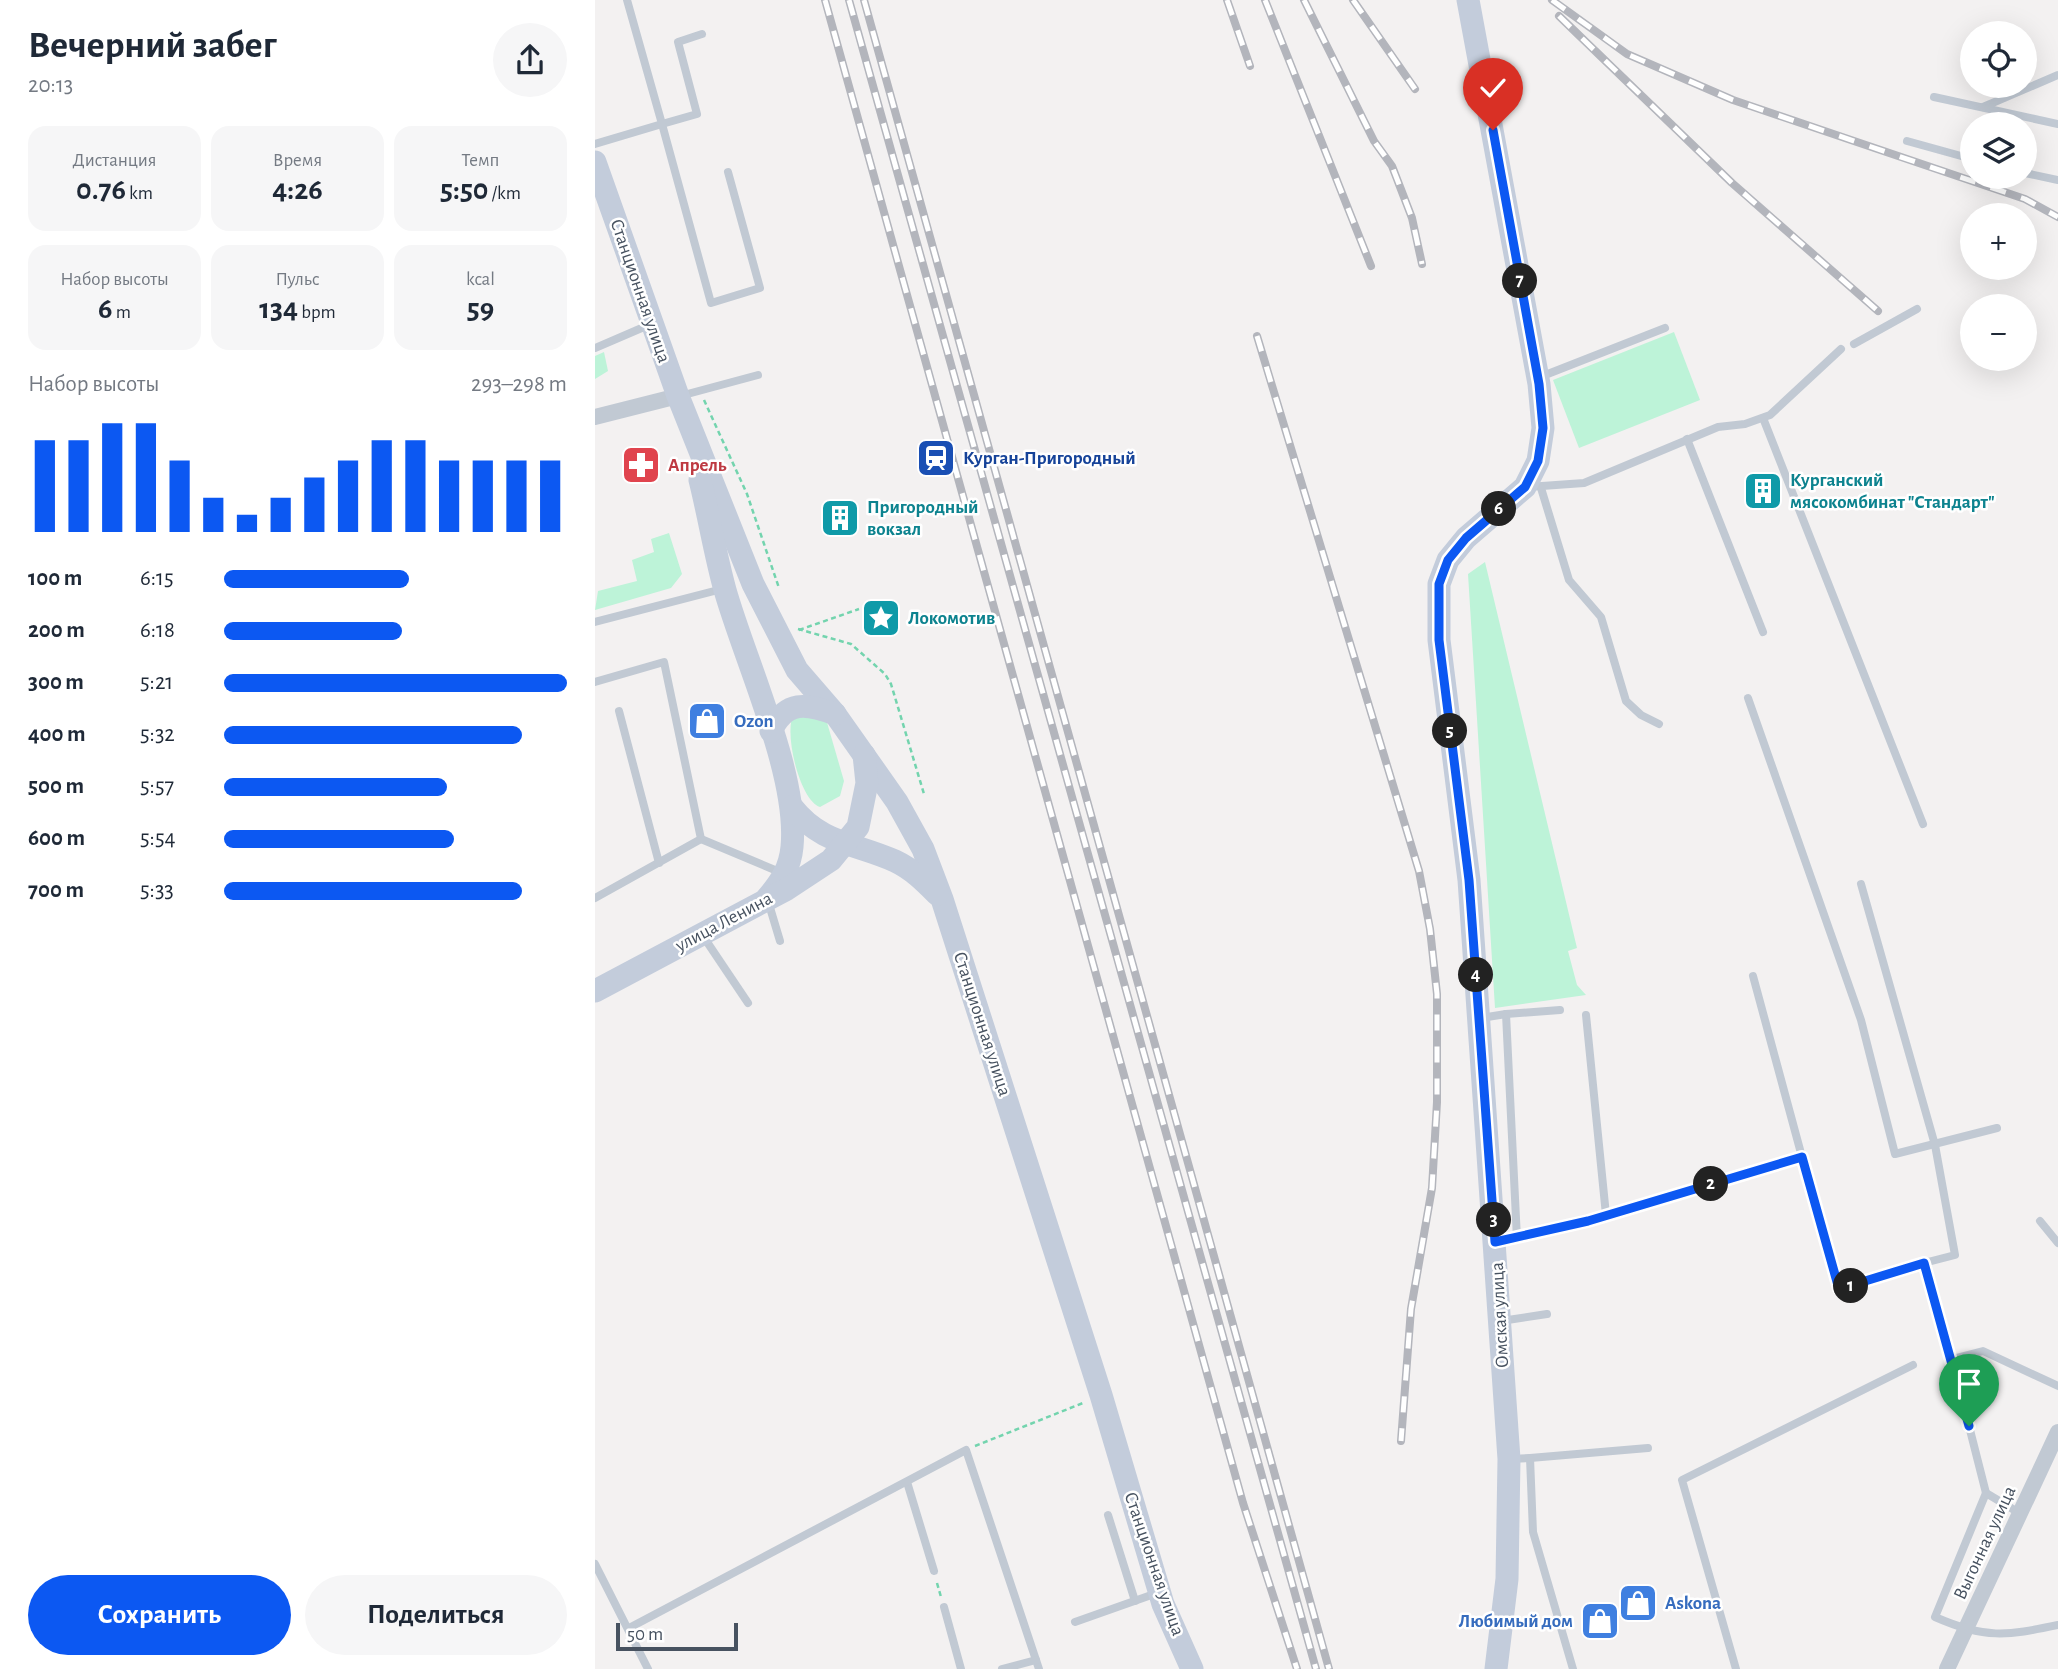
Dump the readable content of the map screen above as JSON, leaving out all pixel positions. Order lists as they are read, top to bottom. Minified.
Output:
{"streets":{"main road":["Станционная улица","улица Ленина","Омская улица"],"street":["Выгонная улица"]},"crossings":[["Станционная улица","улица Ленина"]],"places":{"station":["Курган-Пригородный"],"pharmacy":["Апрель"],"building":["Курганский мясокомбинат \"Стандарт\"","Пригородный вокзал"],"place":["Локомотив"],"shop":["Ozon","Askona","Любимый дом"]},"scale_bar":"50 m","page":{"heading":["Вечерний забег","20:13"],"map_buttons":["+","−"],"stats":[["Дистанция","0.76 km"],["Время","4:26"],["Темп","5:50 /km"],["Набор высоты","6 m"],["Пульс","134 bpm"],["kcal","59"]],"pins":["7","6","5","4","2","3","1"],"chart":["Набор высоты","293–298 m"],"list":[{"name":"100 m","note":"6:15"},{"name":"200 m","note":"6:18"},{"name":"300 m","note":"5:21"},{"name":"400 m","note":"5:32"},{"name":"500 m","note":"5:57"},{"name":"600 m","note":"5:54"},{"name":"700 m","note":"5:33"}],"buttons":["Сохранить","Поделиться"],"scale":"50 m"}}
